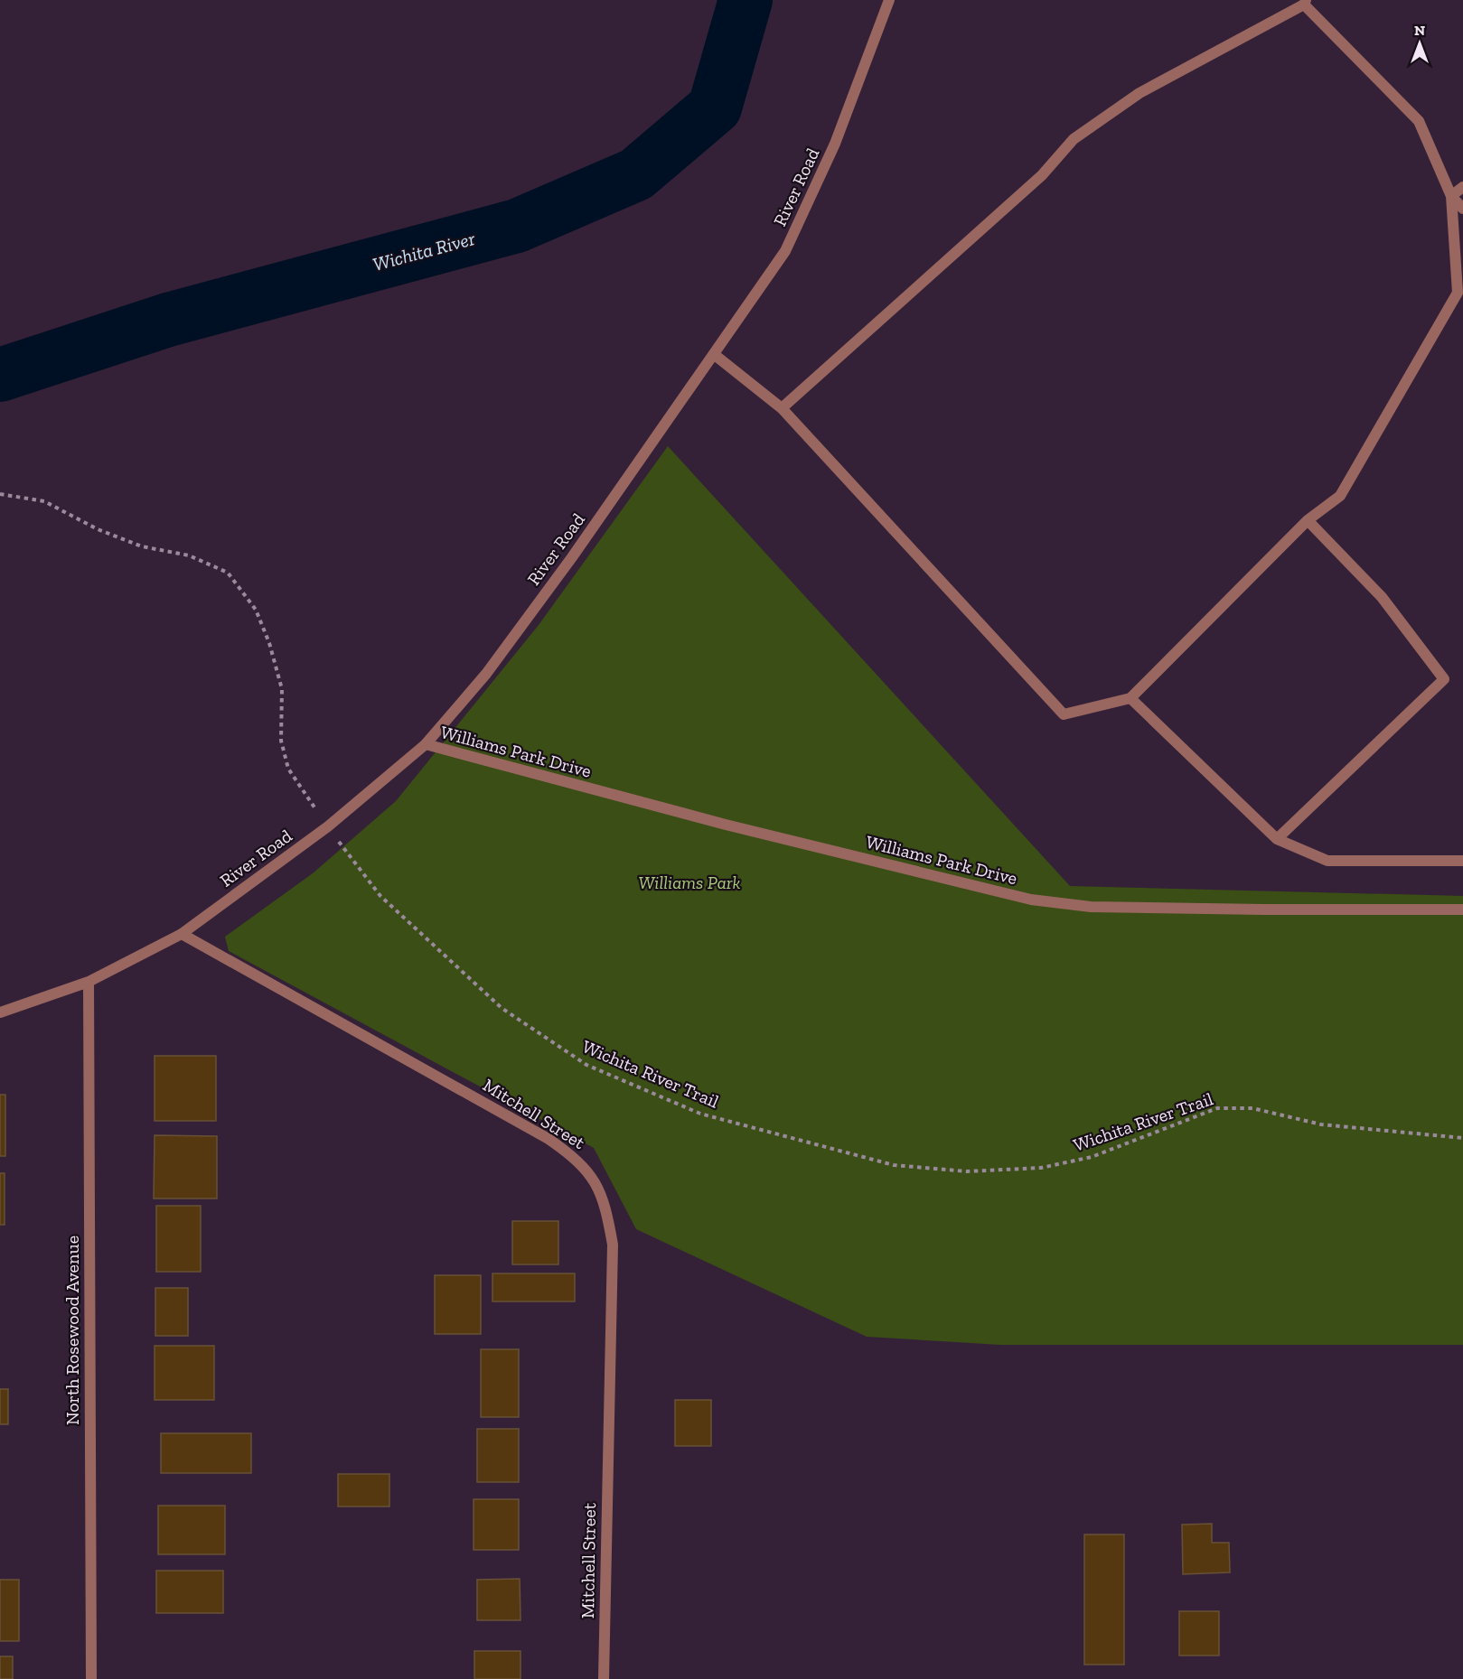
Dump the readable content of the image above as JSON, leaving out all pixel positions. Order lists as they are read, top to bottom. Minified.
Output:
{"streets":{"street":["River Road","Williams Park Drive","Mitchell Street","North Rosewood Avenue"],"path":["Wichita River Trail"]},"crossings":[["River Road","Williams Park Drive"],["River Road","Wichita River Trail"],["River Road","Mitchell Street"],["River Road","North Rosewood Avenue"]],"water":["Wichita River"],"parks":["Williams Park"],"north":"top"}
